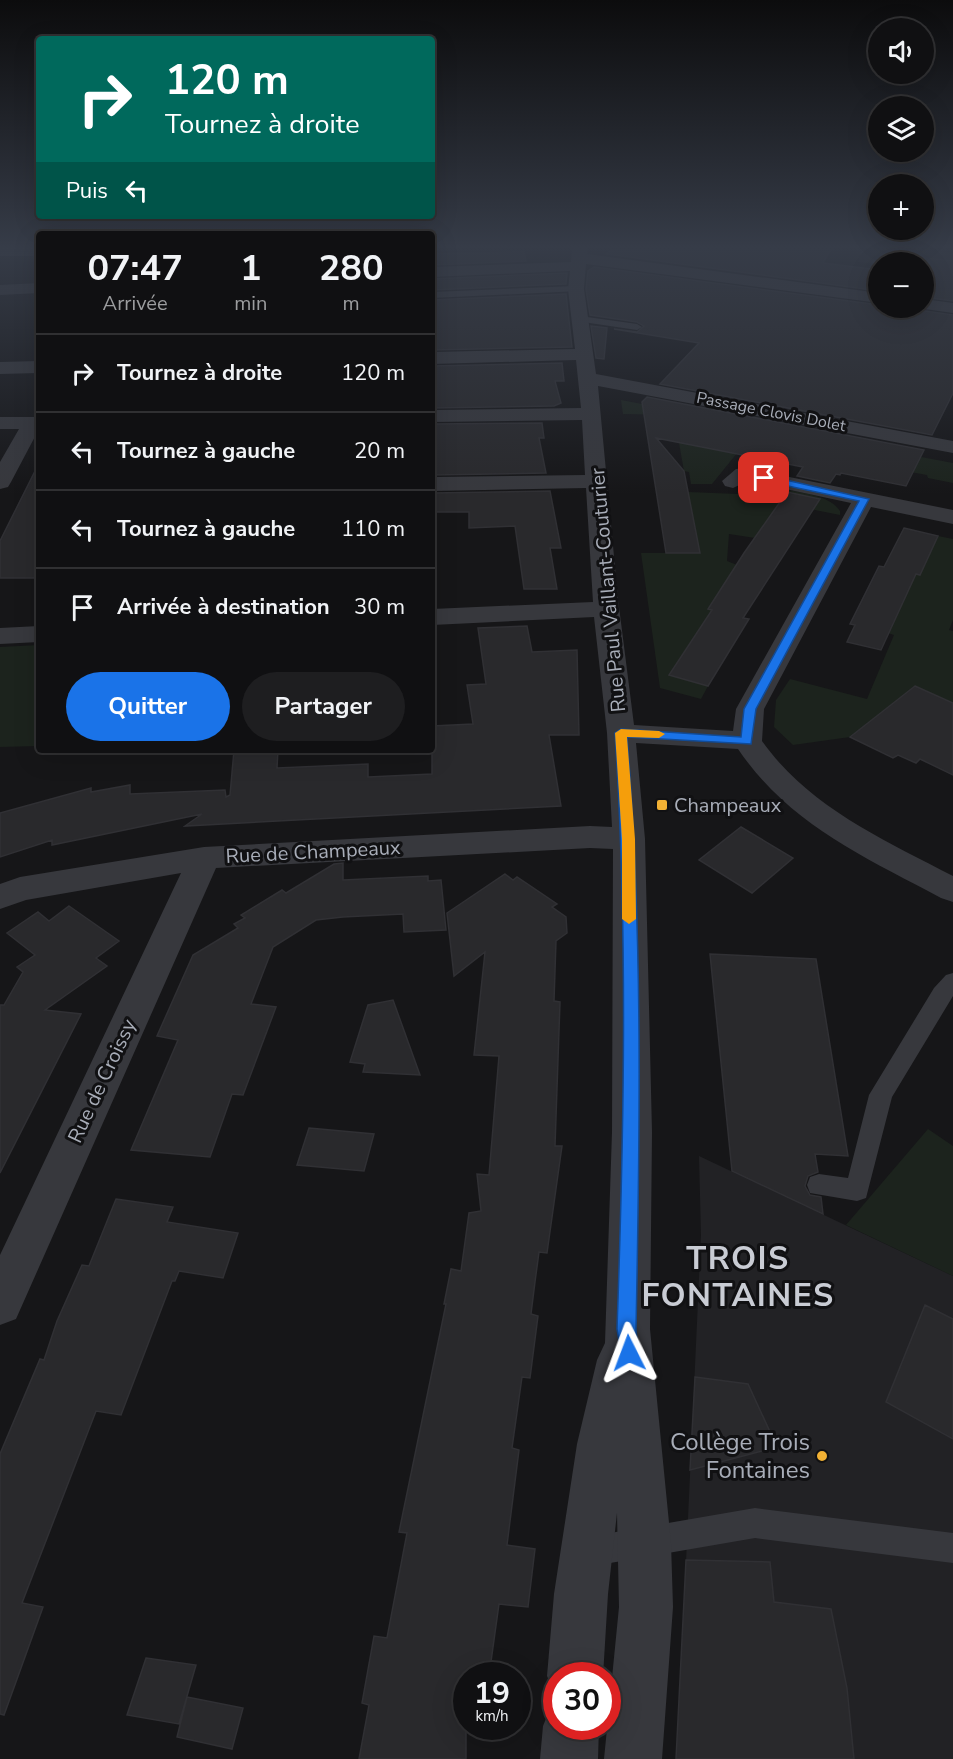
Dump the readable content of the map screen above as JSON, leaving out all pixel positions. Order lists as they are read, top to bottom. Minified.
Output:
{"streets":{"street":["Passage Clovis Dolet","Rue Paul Vaillant-Couturier","Rue de Champeaux","Rue de Croissy"]},"crossings":[["Passage Clovis Dolet","Rue Paul Vaillant-Couturier"],["Rue Paul Vaillant-Couturier","Rue de Champeaux"],["Rue de Champeaux","Rue de Croissy"]],"districts":["TROIS FONTAINES"],"places":{"transit":["Champeaux"],"other":["Collège Trois Fontaines"]},"page":{"map_buttons":["+","−"],"turn":["120 m","Tournez à droite"],"then":"Puis","eta":["07:47","Arrivée","1","min","280","m"],"list":[{"name":"Tournez à droite","value":"120 m"},{"name":"Tournez à gauche","value":"20 m"},{"name":"Tournez à gauche","value":"110 m"},{"name":"Arrivée à destination","value":"30 m"}],"buttons":["Quitter","Partager"],"speed":"19 km/h","limit":"30"}}
